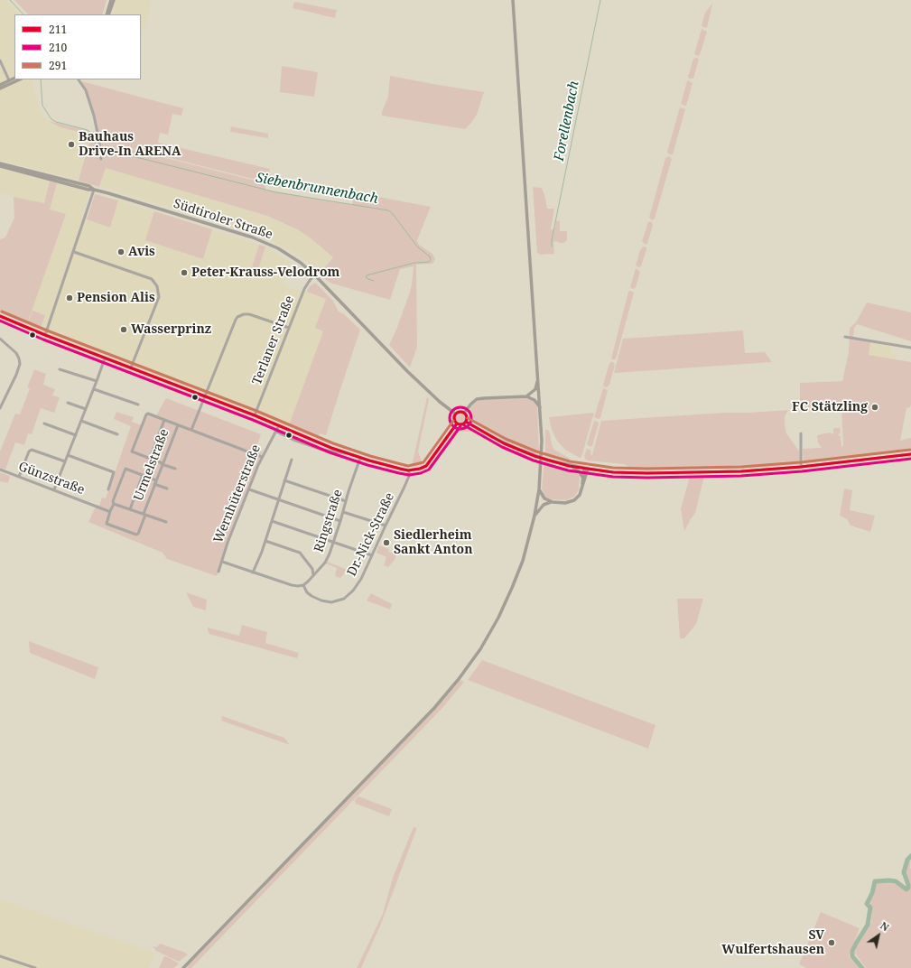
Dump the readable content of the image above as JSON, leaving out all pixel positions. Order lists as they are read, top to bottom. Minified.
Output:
{"streets":{"main road":["Südtiroler Straße"],"street":["Terlaner Straße","Urmelstraße","Günzstraße","Wernhüterstraße","Ringstraße","Dr.-Nick-Straße"]},"crossings":[["Südtiroler Straße","Terlaner Straße"],["Urmelstraße","Günzstraße"],["Urmelstraße","Wernhüterstraße"],["Ringstraße","Dr.-Nick-Straße"]],"water":["Forellenbach","Siebenbrunnenbach"],"places":["Bauhaus Drive-In ARENA","Avis","Peter-Krauss-Velodrom","Pension Alis","Wasserprinz","FC Stätzling","Siedlerheim Sankt Anton","SV Wulfertshausen"],"lines":["transit line 291","transit line 211","transit line 210"],"legend":["211","210","291"],"north":"top right"}
